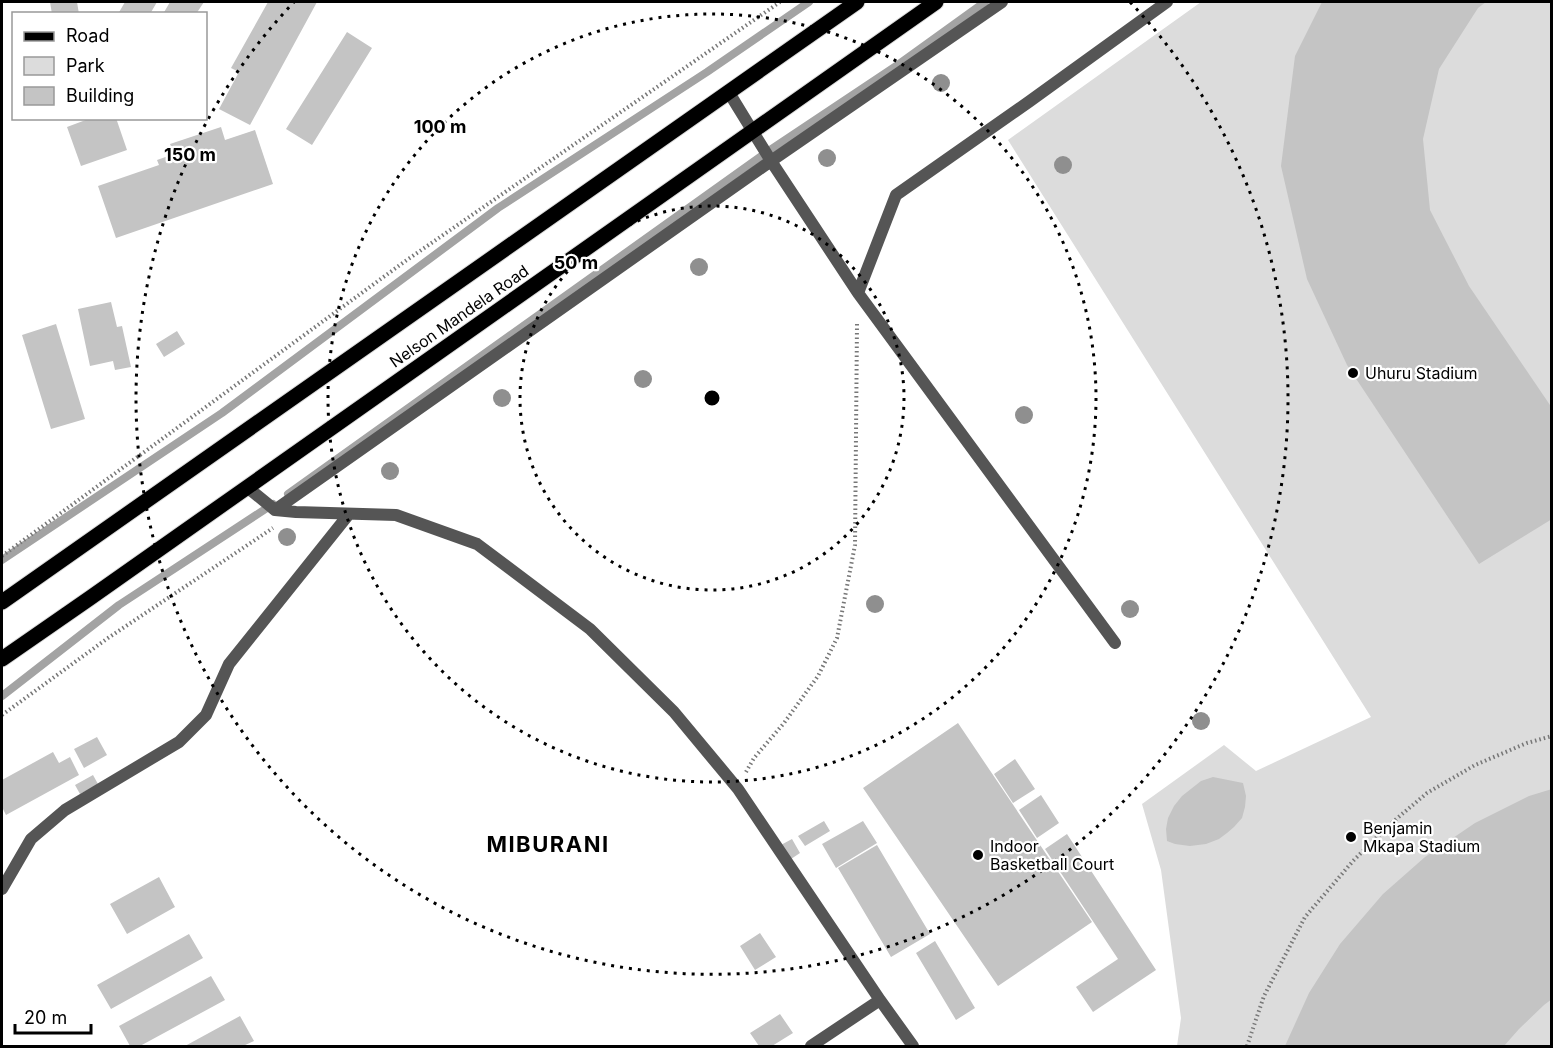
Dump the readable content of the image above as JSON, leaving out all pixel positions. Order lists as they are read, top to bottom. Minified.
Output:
{"streets":{"main road":["Nelson Mandela Road"]},"districts":["MIBURANI"],"places":["Uhuru Stadium","Benjamin Mkapa Stadium","Indoor Basketball Court"],"legend":["Road","Park","Building"],"scale_bar":"20 m","rings":["100 m","150 m","50 m"]}
